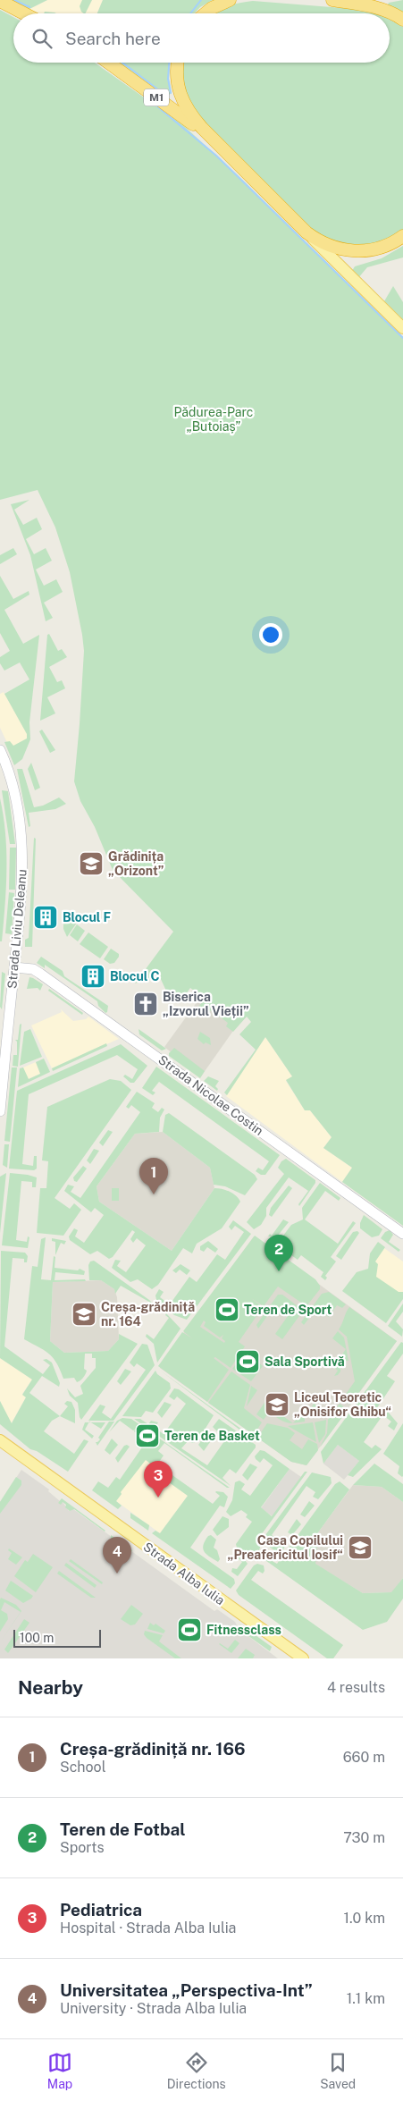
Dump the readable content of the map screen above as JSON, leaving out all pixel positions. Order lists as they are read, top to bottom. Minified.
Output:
{"streets":{"highway":["M1"],"main road":["Strada Liviu Deleanu","Strada Nicolae Costin","Strada Alba Iulia"]},"crossings":[["Strada Liviu Deleanu","Strada Nicolae Costin"]],"parks":["Pădurea-Parc „Butoiaș”"],"places":{"school or university":["Grădinița „Orizont”","Creșa-grădiniță nr. 164","Liceul Teoretic „Onisifor Ghibu“","Casa Copilului „Preafericitul Iosif“"],"building":["Blocul F","Blocul C"],"church":["Biserica „Izvorul Vieții”"],"sports":["Teren de Sport","Sala Sportivă","Teren de Basket","Fitnessclass"]},"scale_bar":"100 m","page":{"search":"Search here","pins":["1","2","3","4"],"scale":"100 m","heading":["Nearby","4 results"],"list":[{"mark":"1","name":"Creșa-grădiniță nr. 166","note":"School","value":"660 m"},{"mark":"2","name":"Teren de Fotbal","note":"Sports","value":"730 m"},{"mark":"3","name":"Pediatrica","note":"Hospital · Strada Alba Iulia","value":"1.0 km"},{"mark":"4","name":"Universitatea „Perspectiva-Int”","note":"University · Strada Alba Iulia","value":"1.1 km"}],"nav":["Map","Directions","Saved"]}}
